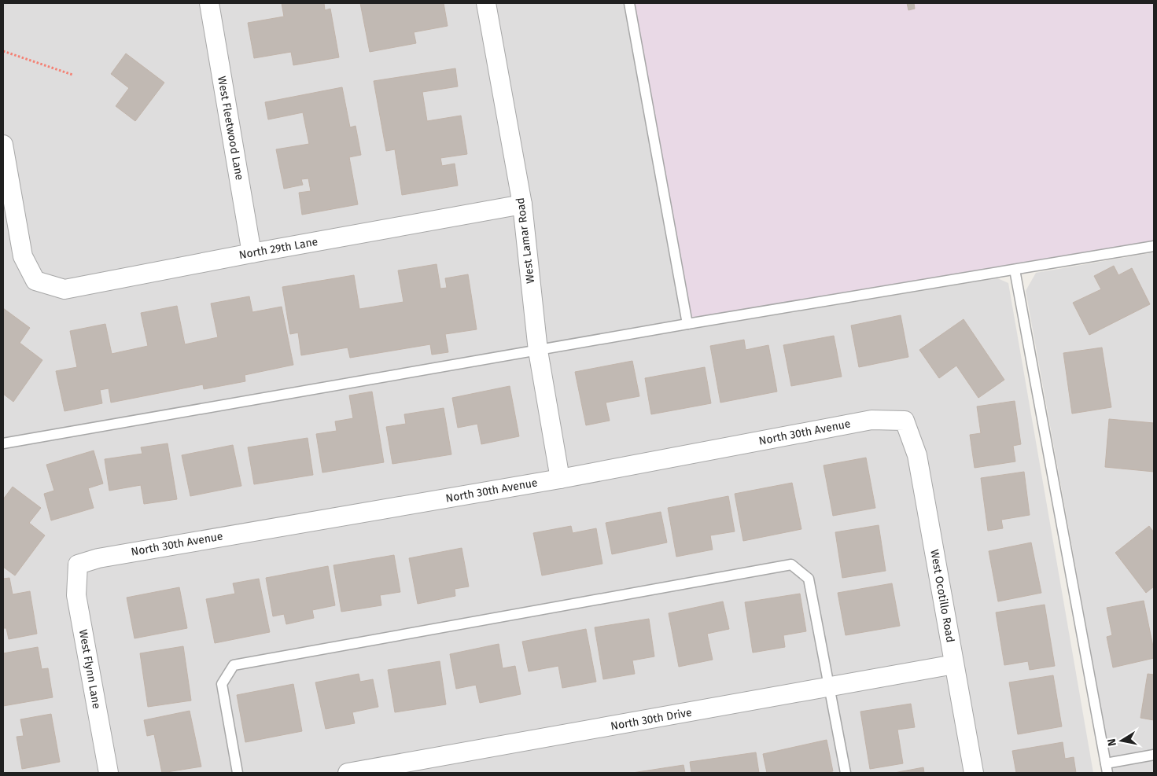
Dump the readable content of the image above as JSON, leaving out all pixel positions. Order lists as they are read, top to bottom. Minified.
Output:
{"streets":{"street":["West Fleetwood Lane","West Lamar Road","North 29th Lane","North 30th Avenue","West Ocotillo Road","West Flynn Lane","North 30th Drive"]},"crossings":[["West Fleetwood Lane","North 29th Lane"],["West Lamar Road","North 29th Lane"],["West Lamar Road","North 30th Avenue"],["North 30th Avenue","West Ocotillo Road"],["North 30th Avenue","West Flynn Lane"],["West Ocotillo Road","North 30th Drive"]],"north":"left"}
